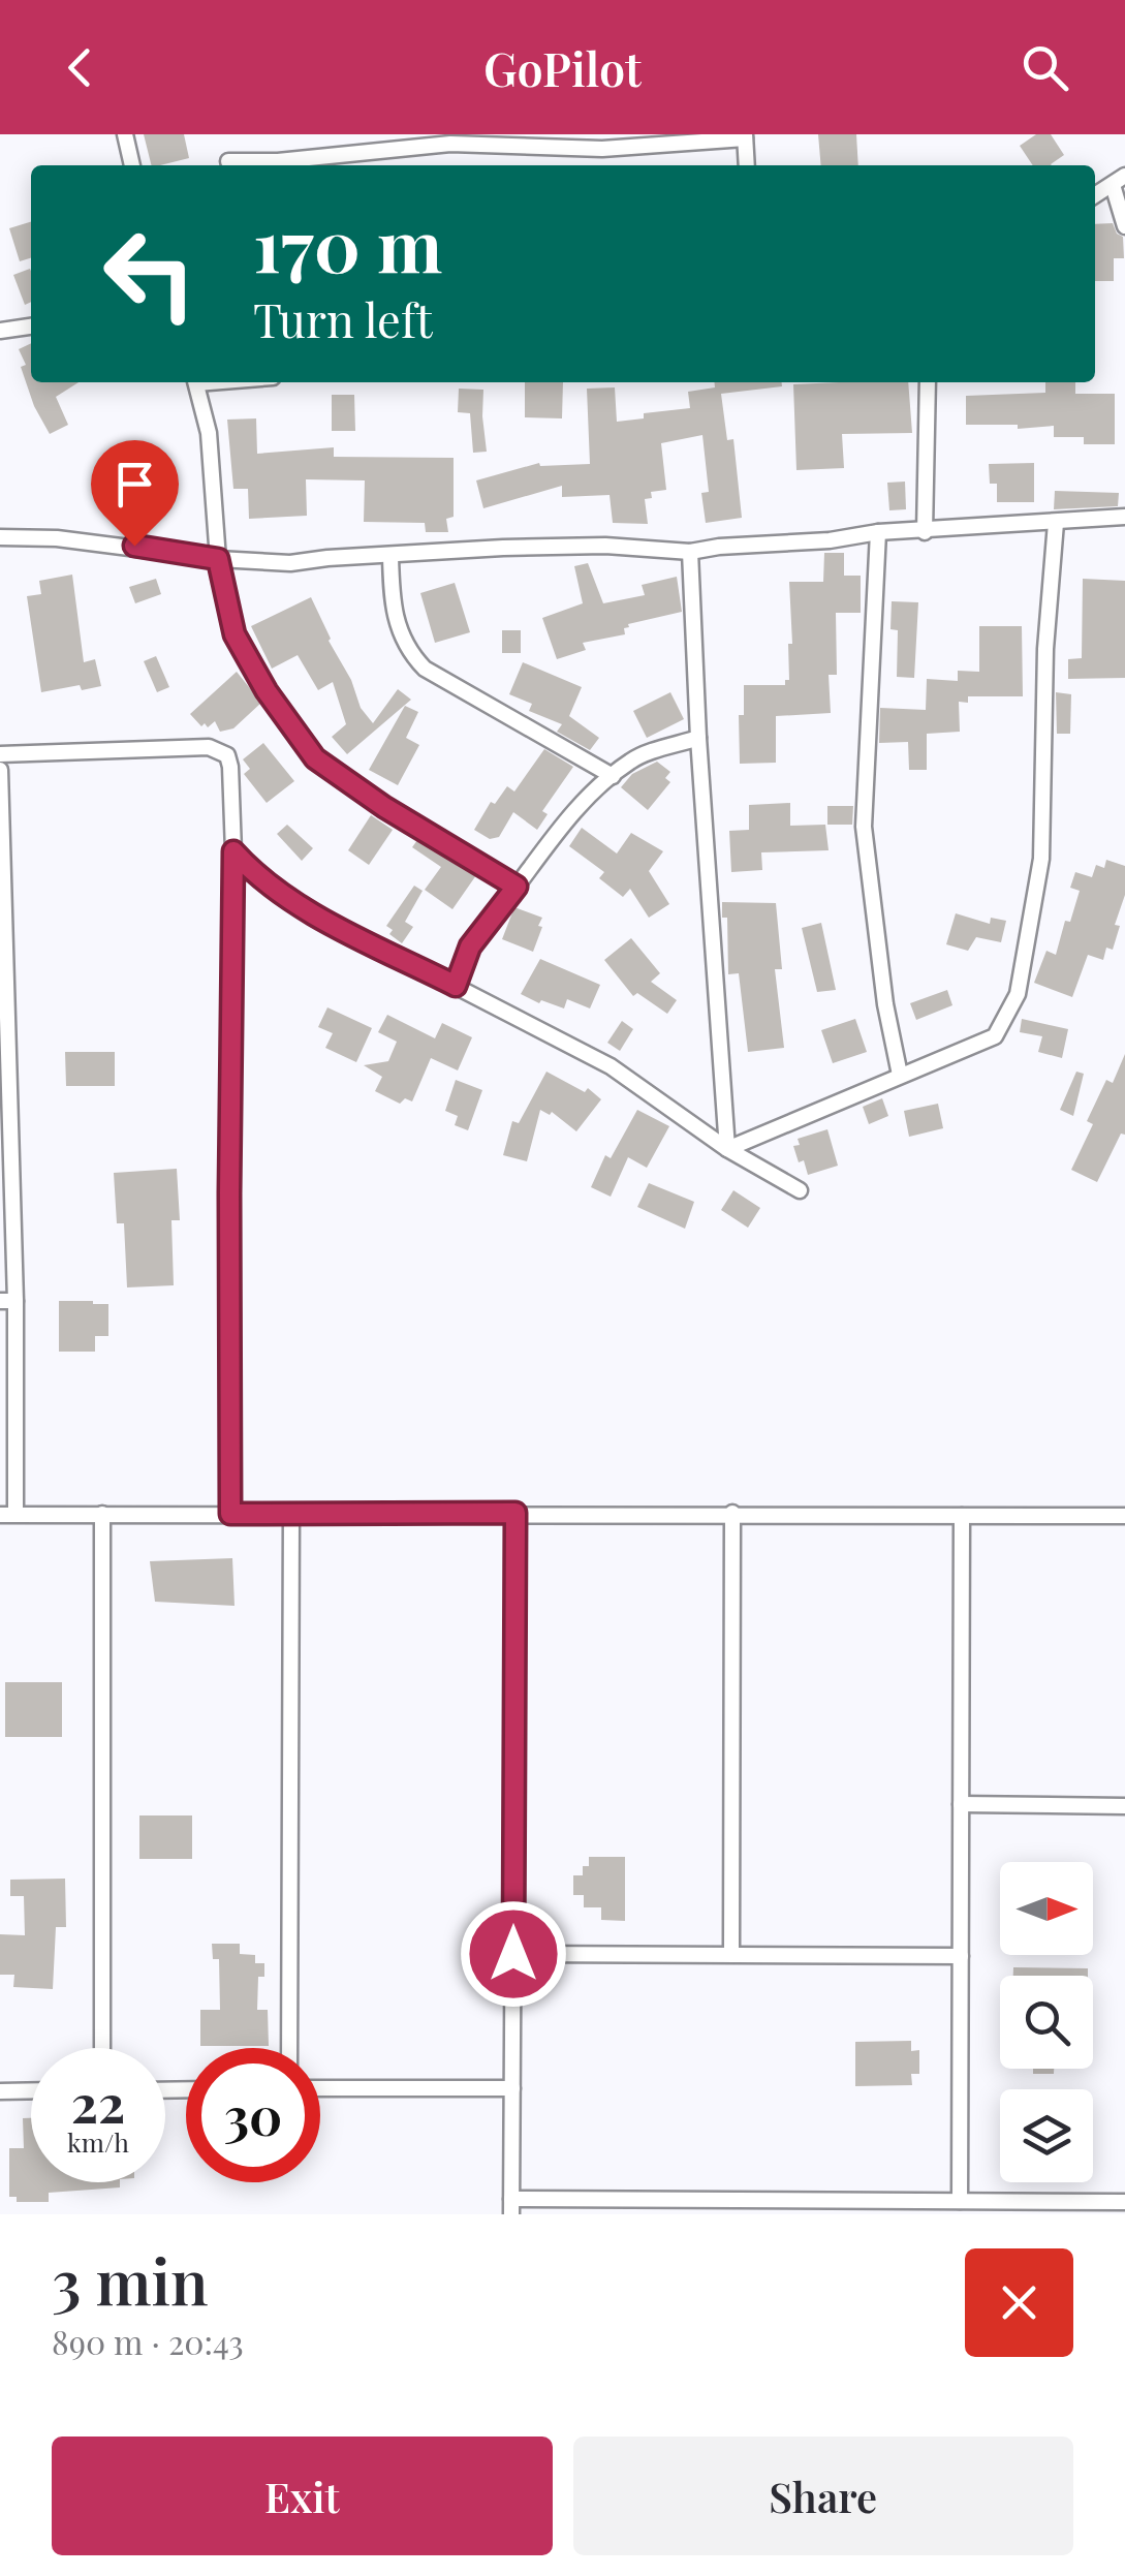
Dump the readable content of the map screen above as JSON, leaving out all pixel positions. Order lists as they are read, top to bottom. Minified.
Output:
{"north":"right","page":{"header":"GoPilot","turn":["170 m","Turn left"],"speed":"22 km/h","limit":"30","heading":["3 min","890 m · 20:43"],"buttons":["Exit","Share"]}}
